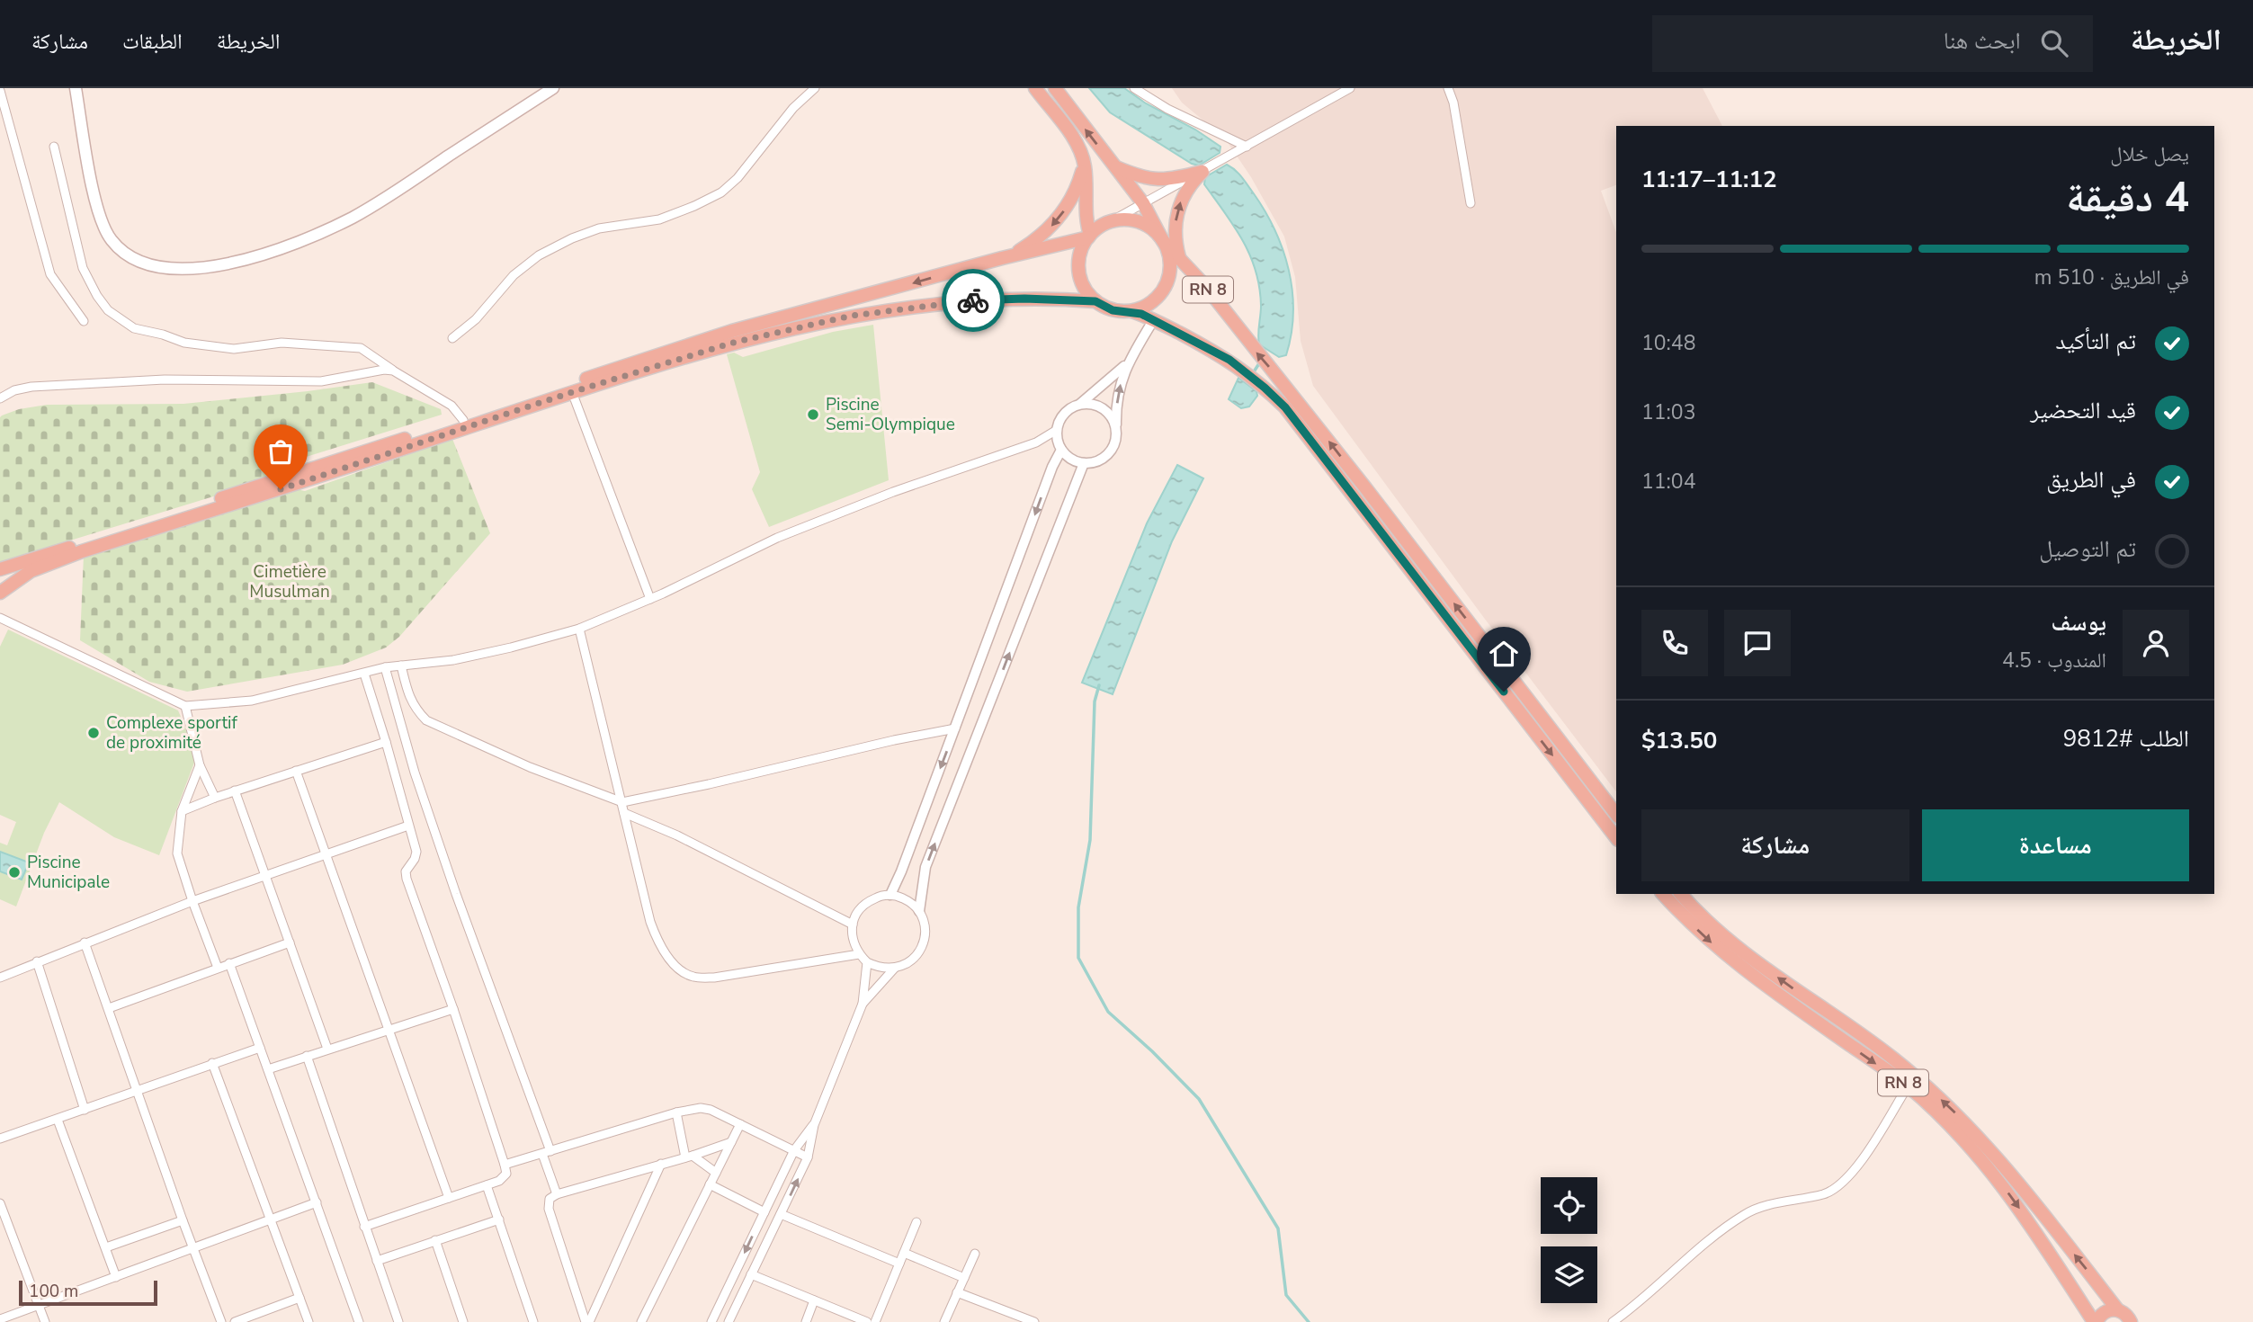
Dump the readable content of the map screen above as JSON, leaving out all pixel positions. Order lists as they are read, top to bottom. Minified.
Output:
{"streets":{"highway":["RN 8"]},"parks":["Cimetière Musulman"],"places":["Piscine Semi-Olympique","Complexe sportif de proximité","Piscine Municipale"],"scale_bar":"100 m","page":{"header":"الخريطة","search":"ابحث هنا","nav":["الخريطة","الطبقات","مشاركة"],"heading":["4 دقيقة","يصل خلال","11:12–11:17"],"panel":["يوسف","المندوب · 4.5","الطلب #9812","$13.50"],"bar":"في الطريق · 510 m","list":[["تم التأكيد","10:48"],["قيد التحضير","11:03"],["في الطريق","11:04"],"تم التوصيل"],"buttons":["مساعدة","مشاركة"],"scale":"100 m"}}
